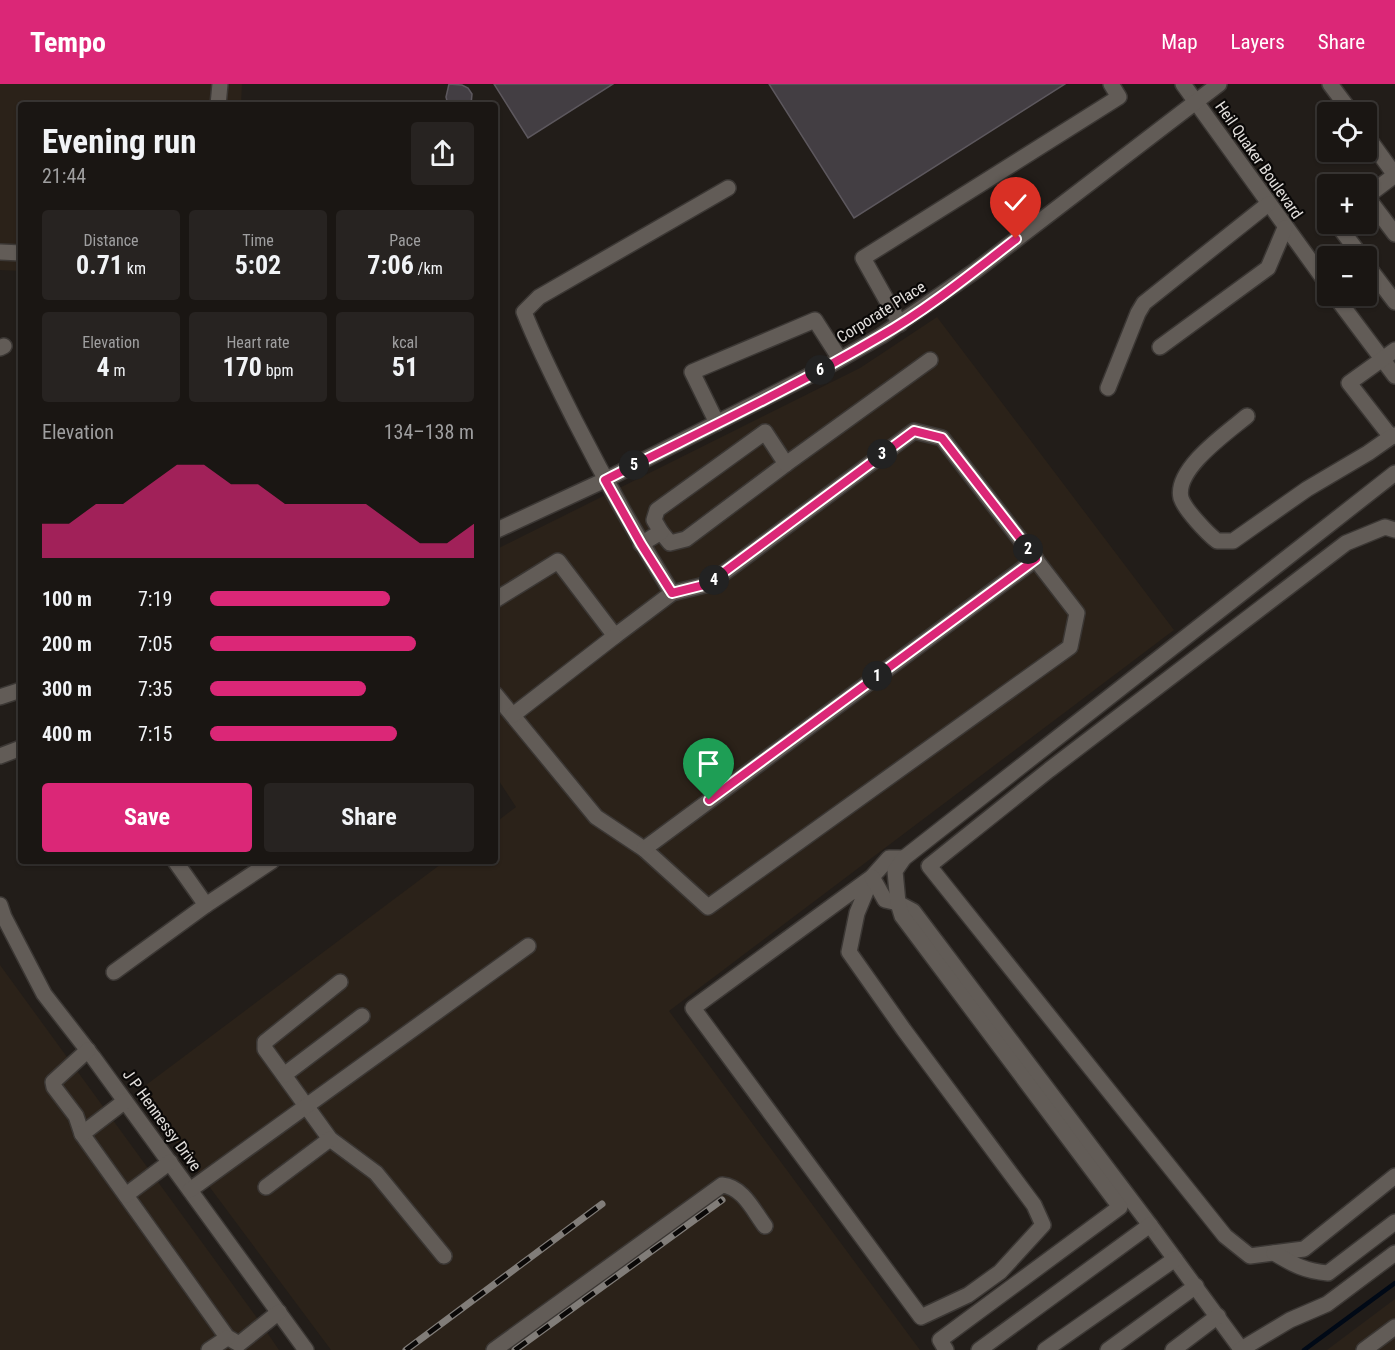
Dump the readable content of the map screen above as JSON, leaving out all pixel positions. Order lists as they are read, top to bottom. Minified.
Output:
{"streets":{"street":["Heil Quaker Boulevard","Corporate Place","J P Hennessy Drive"]},"crossings":[["Heil Quaker Boulevard","Corporate Place"]],"page":{"header":"Tempo","nav":["Map","Layers","Share"],"map_buttons":["+","−"],"heading":["Evening run","21:44"],"stats":[["Distance","0.71 km"],["Time","5:02"],["Pace","7:06 /km"],["Elevation","4 m"],["Heart rate","170 bpm"],["kcal","51"]],"pins":["6","3","5","2","4","1"],"chart":["Elevation","134–138 m"],"list":[{"name":"100 m","note":"7:19"},{"name":"200 m","note":"7:05"},{"name":"300 m","note":"7:35"},{"name":"400 m","note":"7:15"}],"buttons":["Save","Share"]}}
